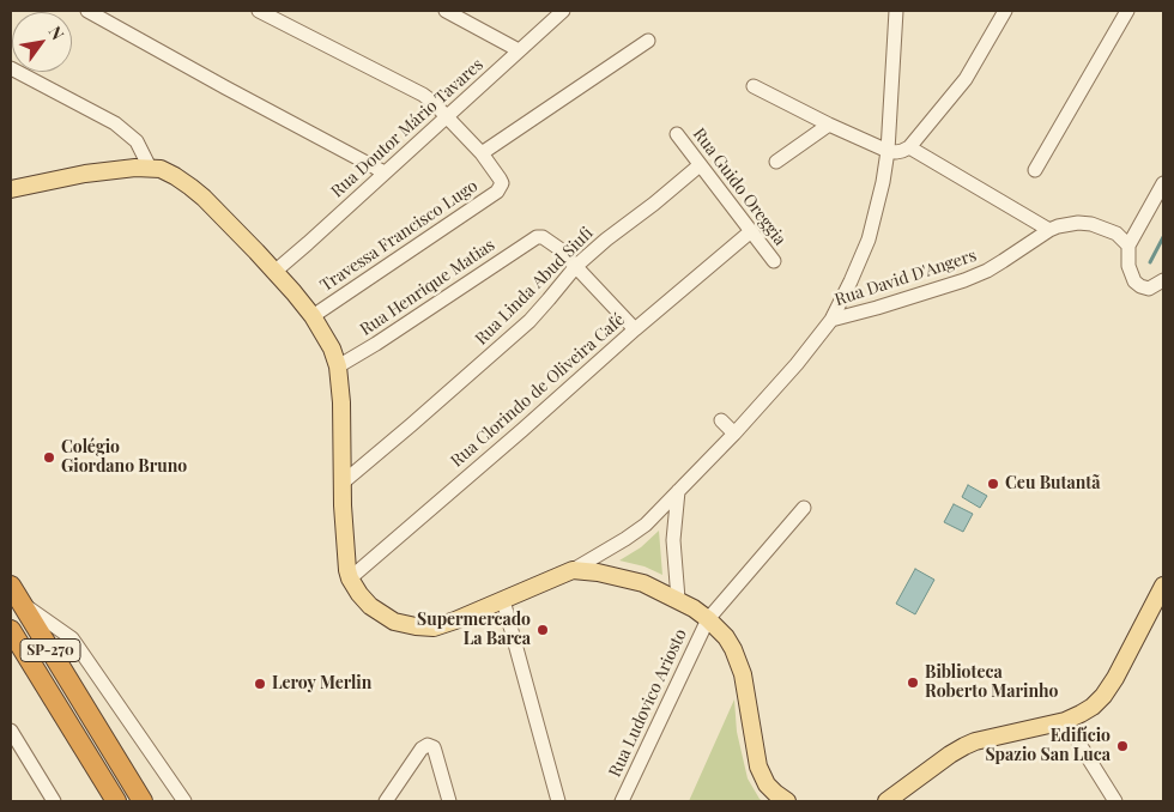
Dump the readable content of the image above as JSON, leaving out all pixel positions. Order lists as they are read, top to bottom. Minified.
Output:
{"streets":{"highway":["SP-270"],"street":["Rua Doutor Mário Tavares","Rua Guido Oreggia","Travessa Francisco Lugo","Rua David D'Angers","Rua Linda Abud Siufi","Rua Henrique Matias","Rua Clorindo de Oliveira Café","Rua Ludovico Ariosto"]},"crossings":[["Rua Guido Oreggia","Rua Linda Abud Siufi"],["Rua Guido Oreggia","Rua Clorindo de Oliveira Café"],["Rua Linda Abud Siufi","Rua Henrique Matias"]],"places":["Colégio Giordano Bruno","Ceu Butantã","Supermercado La Barca","Biblioteca Roberto Marinho","Leroy Merlin","Edifício Spazio San Luca"],"north":"top right"}
